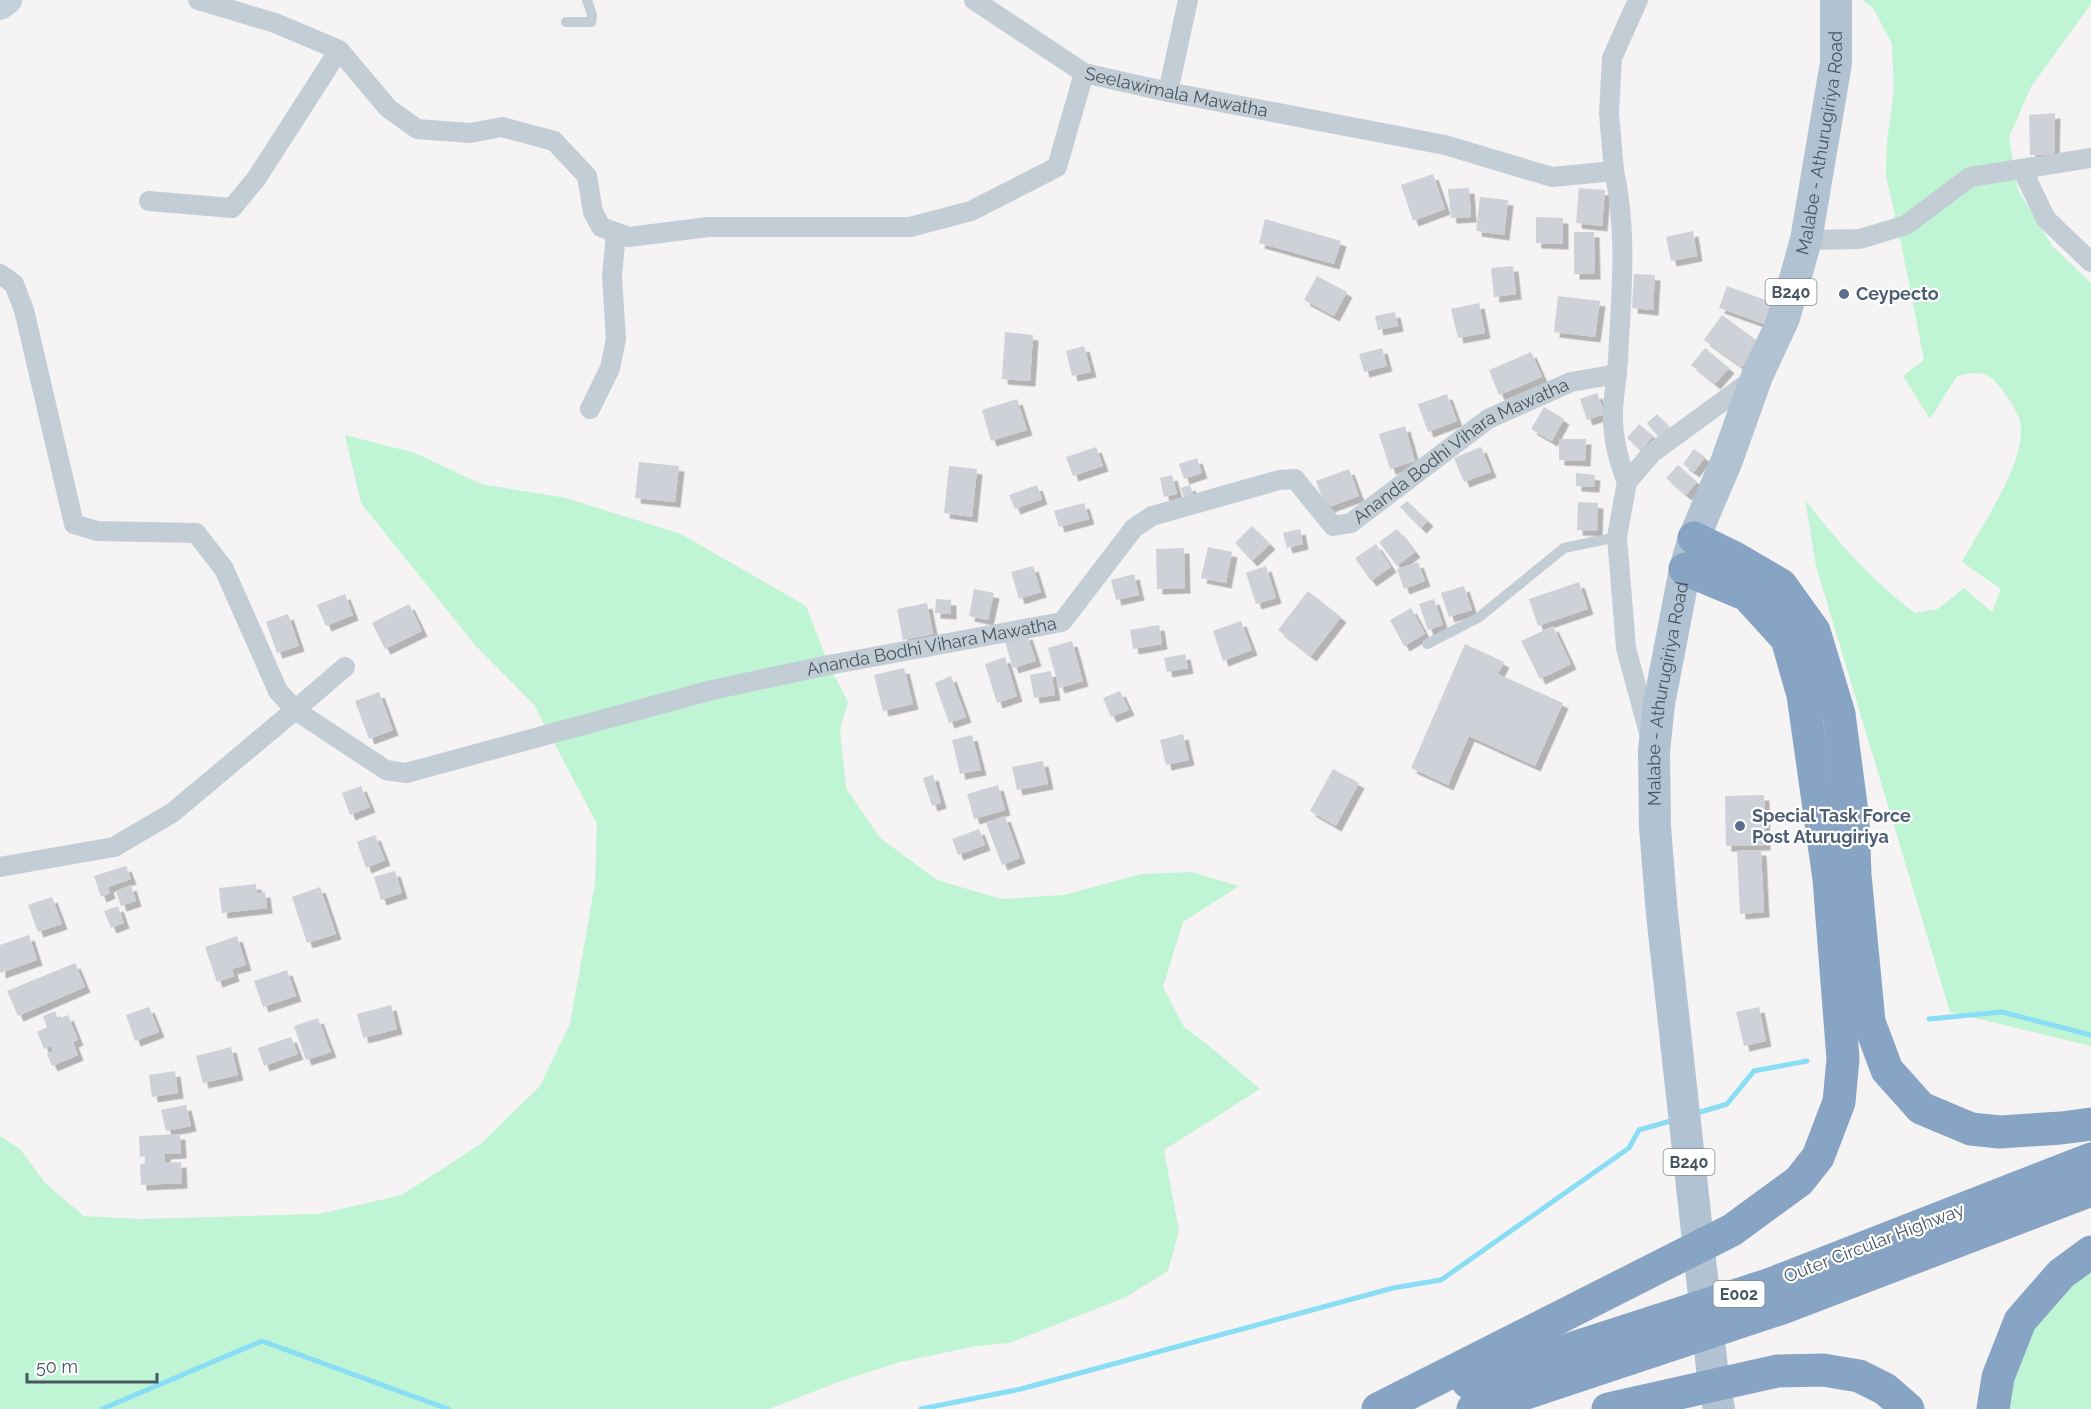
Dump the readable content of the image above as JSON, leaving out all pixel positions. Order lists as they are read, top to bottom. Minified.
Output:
{"streets":{"highway":["Outer Circular Highway","E002"],"main road":["Malabe - Athurugiriya Road","B240"],"street":["Seelawimala Mawatha","Ananda Bodhi Vihara Mawatha"]},"places":["Ceypecto","Special Task Force Post Aturugiriya"],"scale_bar":"50 m"}
